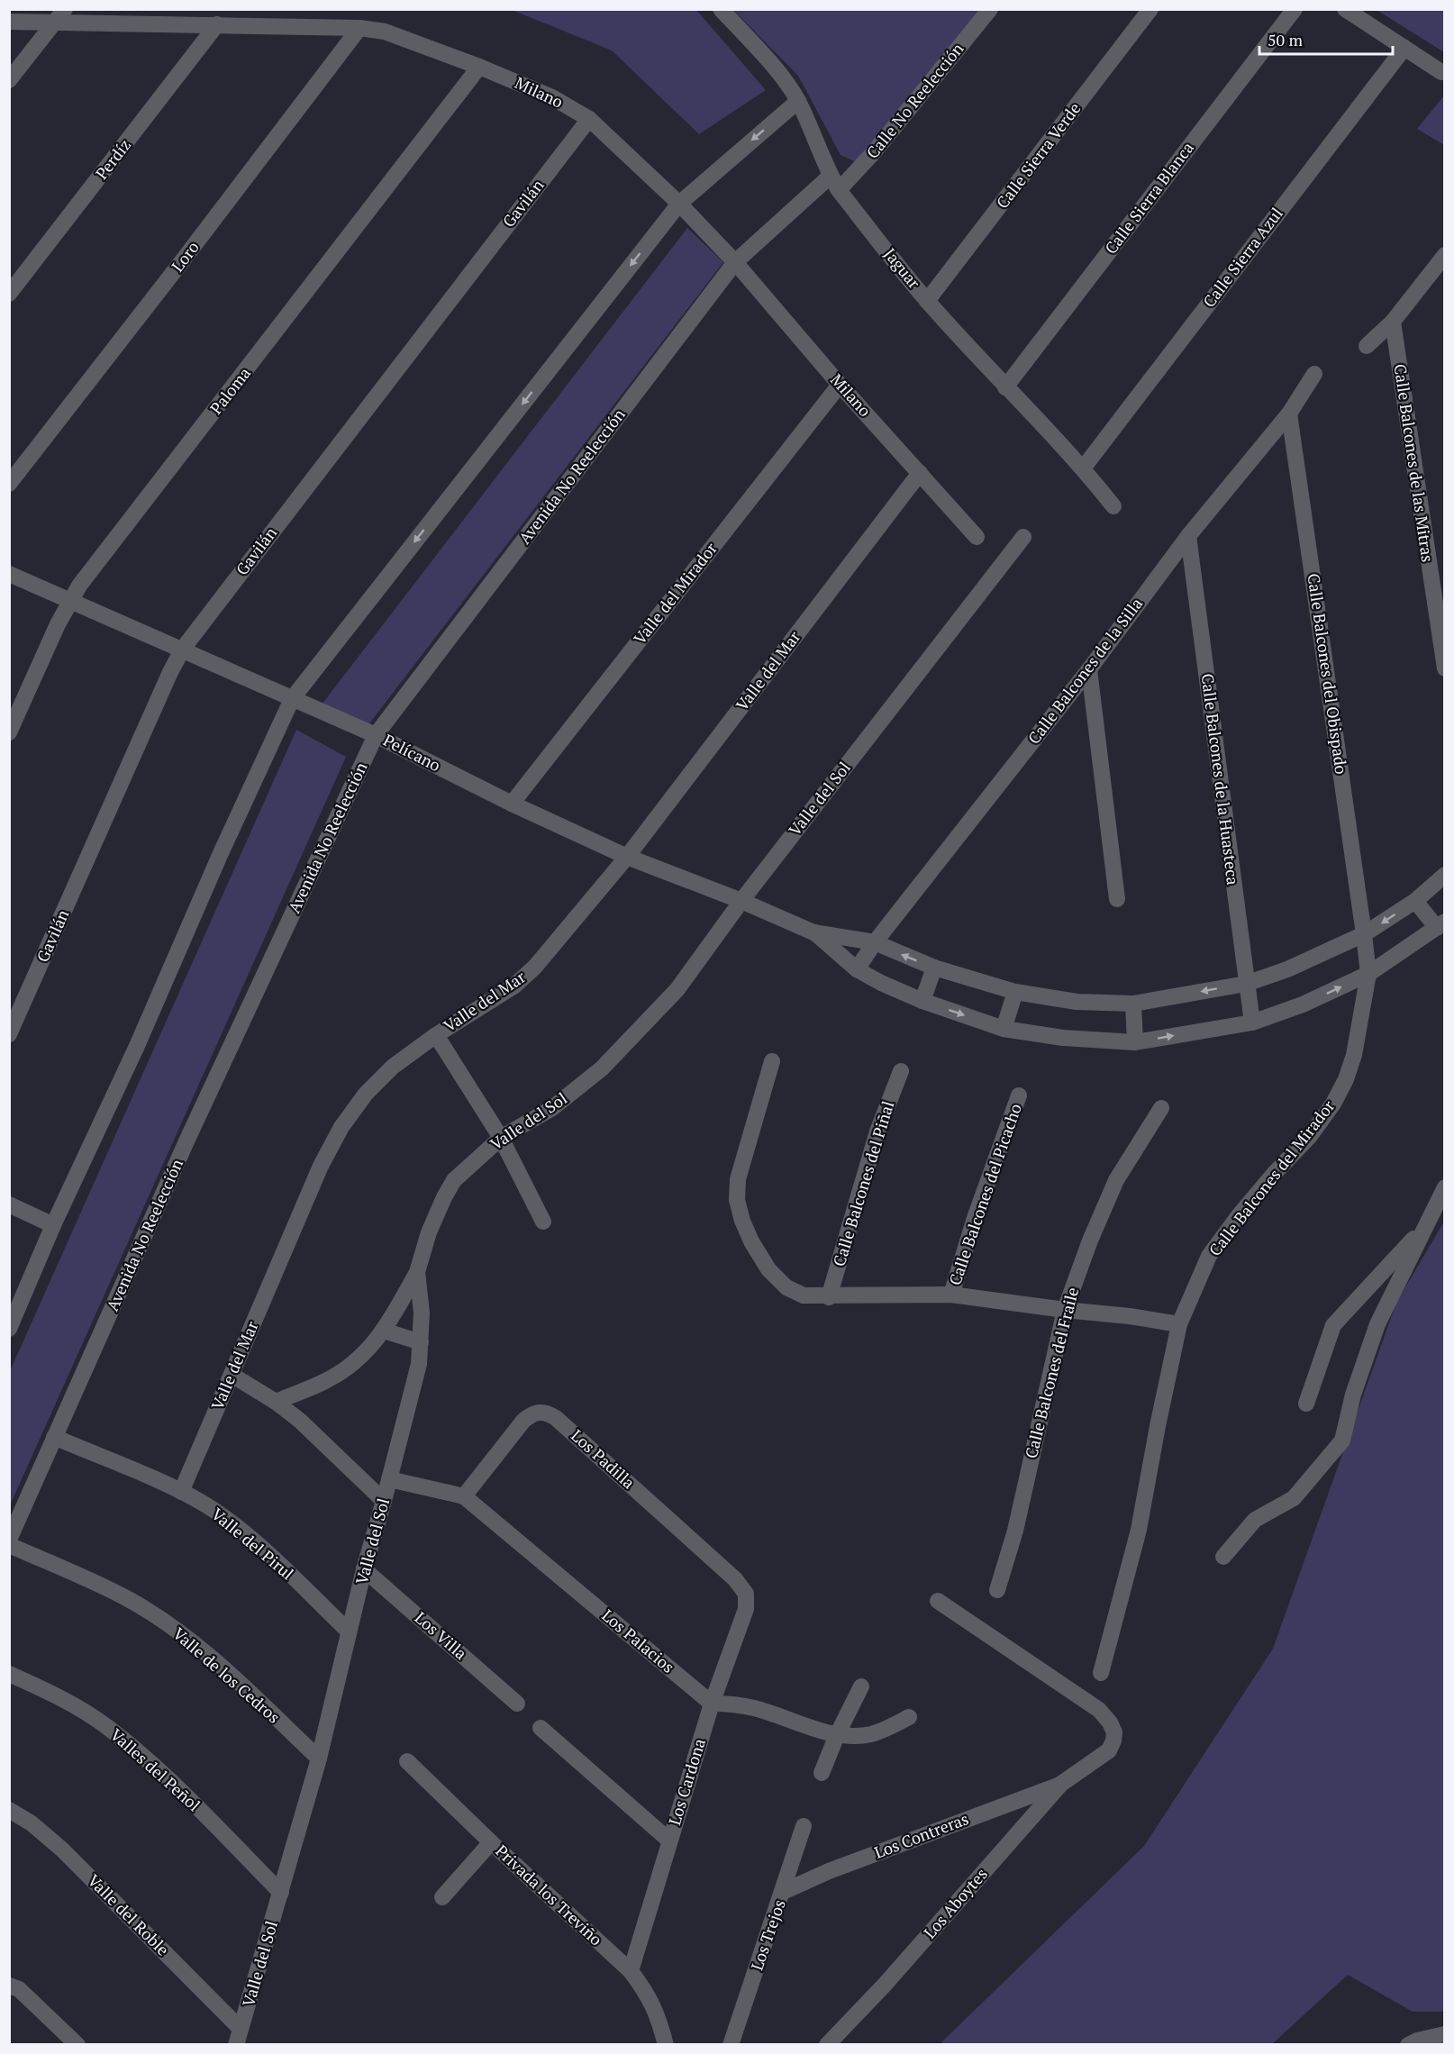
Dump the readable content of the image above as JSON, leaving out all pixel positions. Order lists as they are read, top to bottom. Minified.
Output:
{"streets":{"street":["Milano","Calle No Reelección","Calle Sierra Verde","Perdíz","Calle Sierra Blanca","Gavilán","Loro","Calle Sierra Azul","Jaguar","Paloma","Calle Balcones de las Mitras","Avenida No Reelección","Valle del Mirador","Valle del Mar","Calle Balcones de la Silla","Calle Balcones del Obispado","Pelícano","Calle Balcones de la Huasteca","Valle del Sol","Calle Balcones del Mirador","Calle Balcones del Piñal","Calle Balcones del Picacho","Calle Balcones del Fraile","Los Padilla","Valle del Pirul","Los Villa","Los Palacios","Valle de los Cedros","Valles del Peñol","Los Cardona","Los Contreras","Privada los Treviño","Los Aboytes","Valle del Roble","Los Trejos"]},"crossings":[["Milano","Perdíz"],["Milano","Gavilán"],["Milano","Loro"],["Milano","Paloma"],["Milano","Avenida No Reelección"],["Milano","Valle del Mirador"],["Milano","Valle del Mar"],["Calle No Reelección","Jaguar"],["Calle Sierra Verde","Jaguar"],["Calle Sierra Blanca","Jaguar"],["Gavilán","Pelícano"],["Calle Sierra Azul","Jaguar"],["Jaguar","Avenida No Reelección"],["Paloma","Pelícano"],["Avenida No Reelección","Pelícano"],["Avenida No Reelección","Valle del Pirul"],["Valle del Mirador","Pelícano"],["Valle del Mar","Pelícano"],["Valle del Mar","Valle del Pirul"],["Calle Balcones de la Silla","Calle Balcones del Obispado"],["Calle Balcones de la Silla","Pelícano"],["Calle Balcones de la Silla","Calle Balcones de la Huasteca"],["Calle Balcones del Obispado","Calle Balcones del Mirador"],["Pelícano","Valle del Sol"],["Valle del Sol","Valle del Pirul"],["Valle del Sol","Los Villa"],["Valle del Sol","Los Palacios"],["Valle del Sol","Valle de los Cedros"],["Valle del Sol","Valles del Peñol"],["Valle del Sol","Valle del Roble"],["Los Padilla","Los Palacios"],["Los Padilla","Los Cardona"],["Los Palacios","Los Cardona"],["Los Cardona","Privada los Treviño"],["Los Contreras","Los Aboytes"],["Los Contreras","Los Trejos"]],"scale_bar":"50 m"}
